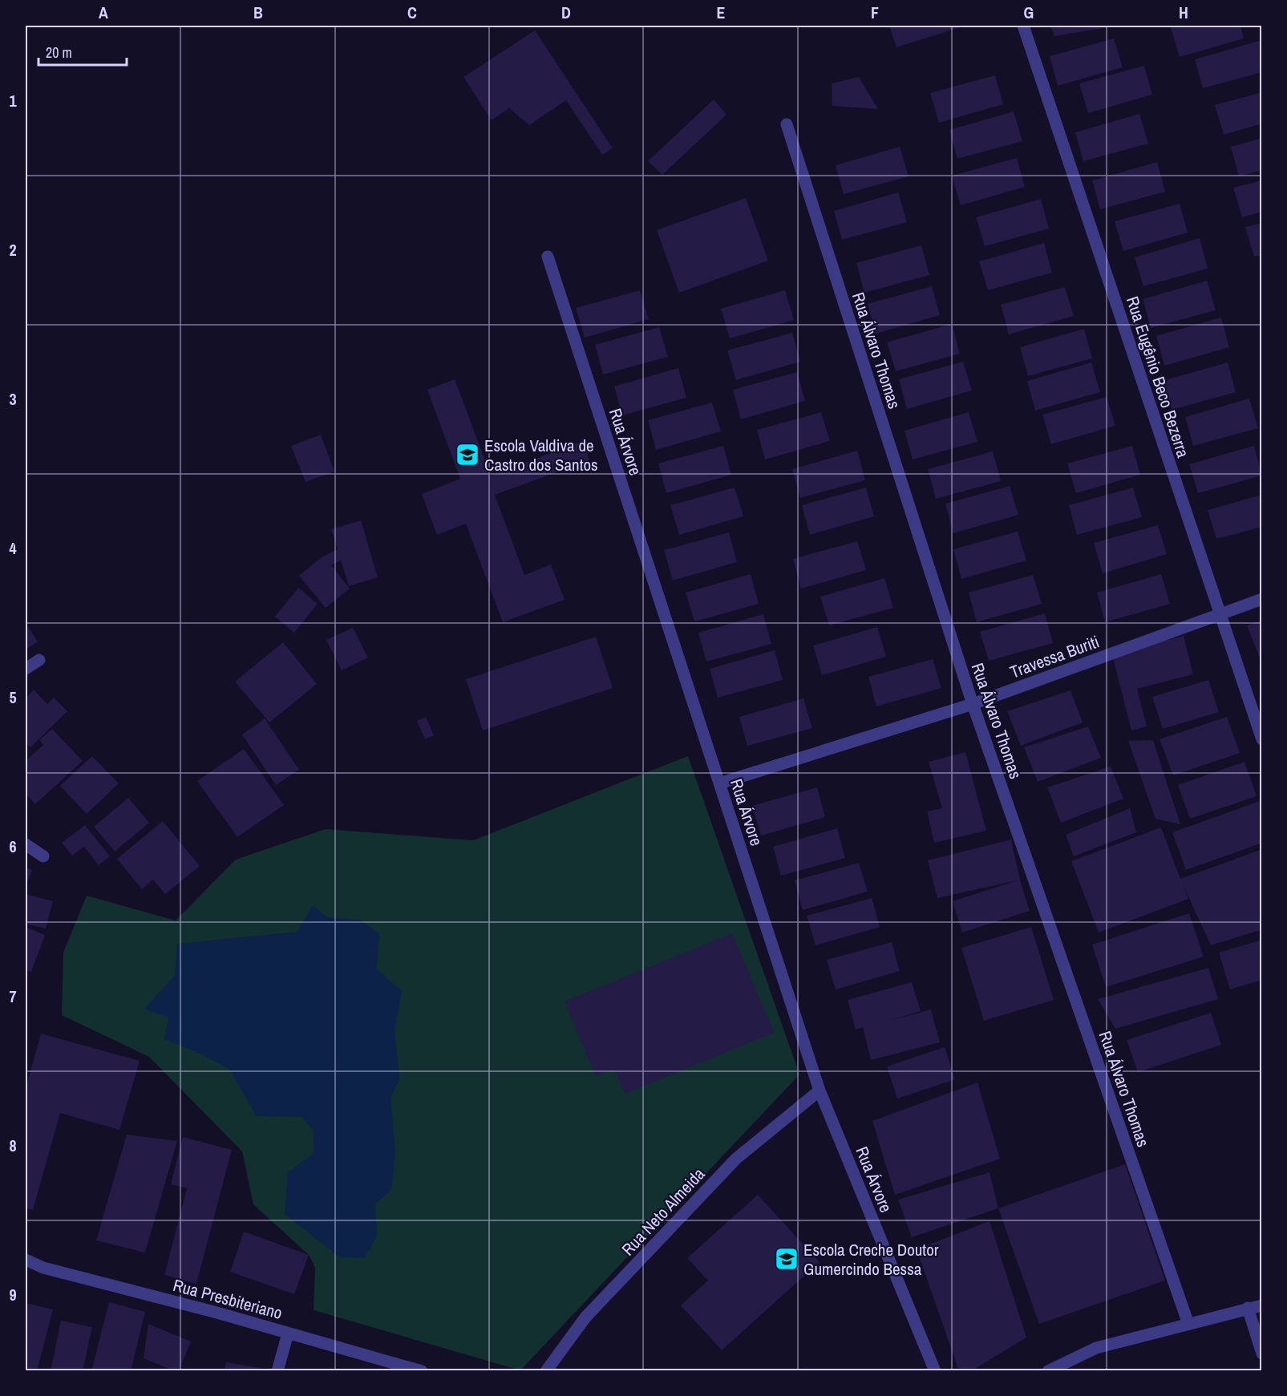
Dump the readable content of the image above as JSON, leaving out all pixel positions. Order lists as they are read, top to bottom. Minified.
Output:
{"streets":{"street":["Rua Álvaro Thomas","Rua Eugênio Beco Bezerra","Rua Árvore","Travessa Buriti","Rua Neto Almeida","Rua Presbiteriano"]},"crossings":[["Rua Álvaro Thomas","Travessa Buriti"],["Rua Eugênio Beco Bezerra","Travessa Buriti"],["Rua Árvore","Travessa Buriti"],["Rua Árvore","Rua Neto Almeida"]],"places":{"school or university":["Escola Valdiva de Castro dos Santos","Escola Creche Doutor Gumercindo Bessa"]},"scale_bar":"20 m","grid":{"columns":["A","B","C","D","E","F","G","H"],"rows":["1","2","3","4","5","6","7","8","9"]}}
